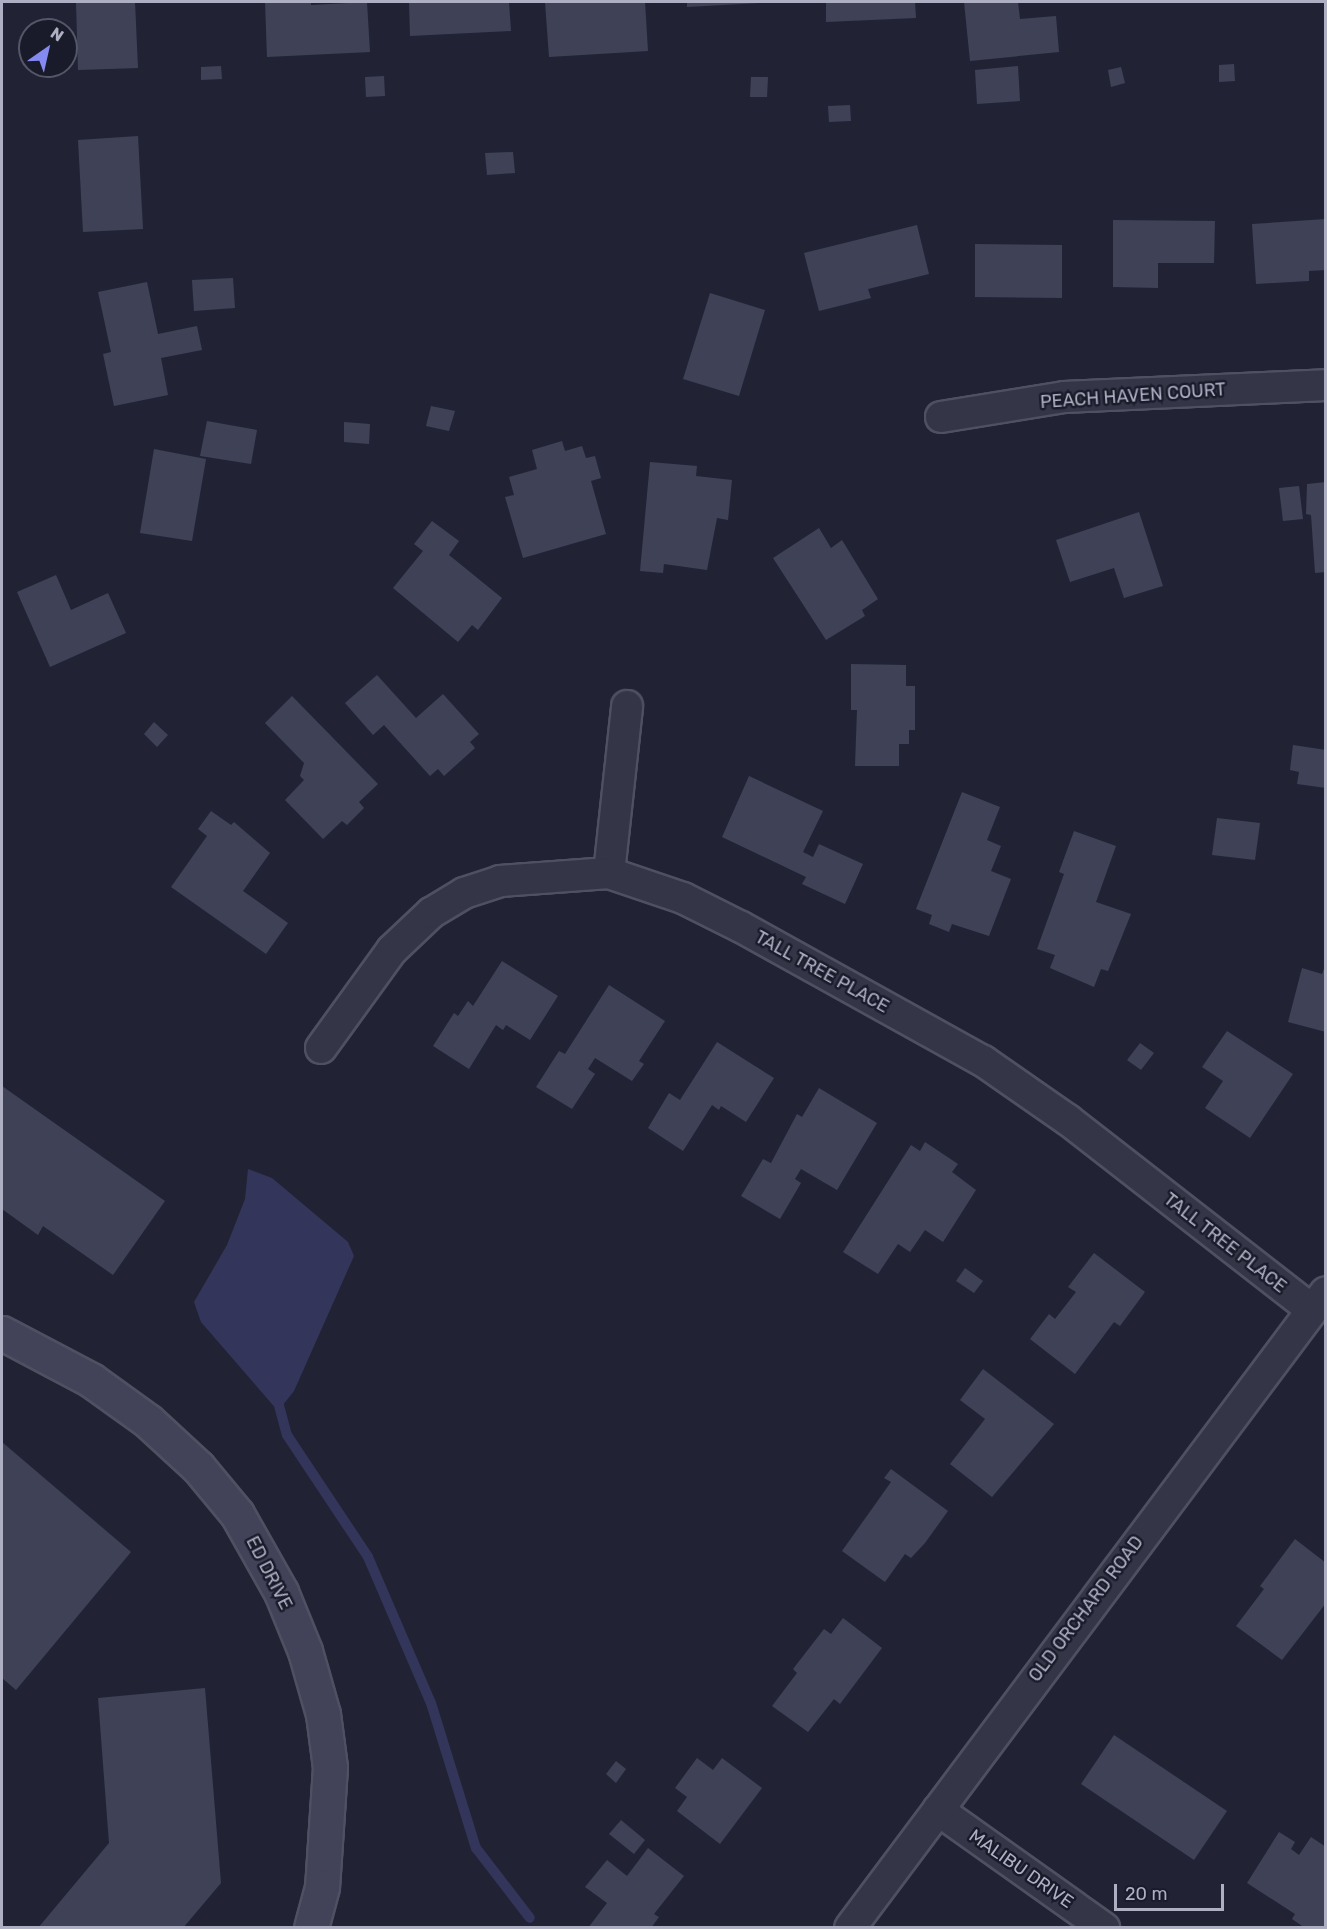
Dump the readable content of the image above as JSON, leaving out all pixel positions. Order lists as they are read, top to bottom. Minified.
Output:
{"streets":{"street":["PEACH HAVEN COURT","TALL TREE PLACE","ED DRIVE","OLD ORCHARD ROAD","MALIBU DRIVE"]},"crossings":[["TALL TREE PLACE","OLD ORCHARD ROAD"],["OLD ORCHARD ROAD","MALIBU DRIVE"]],"scale_bar":"20 m","north":"top right"}
